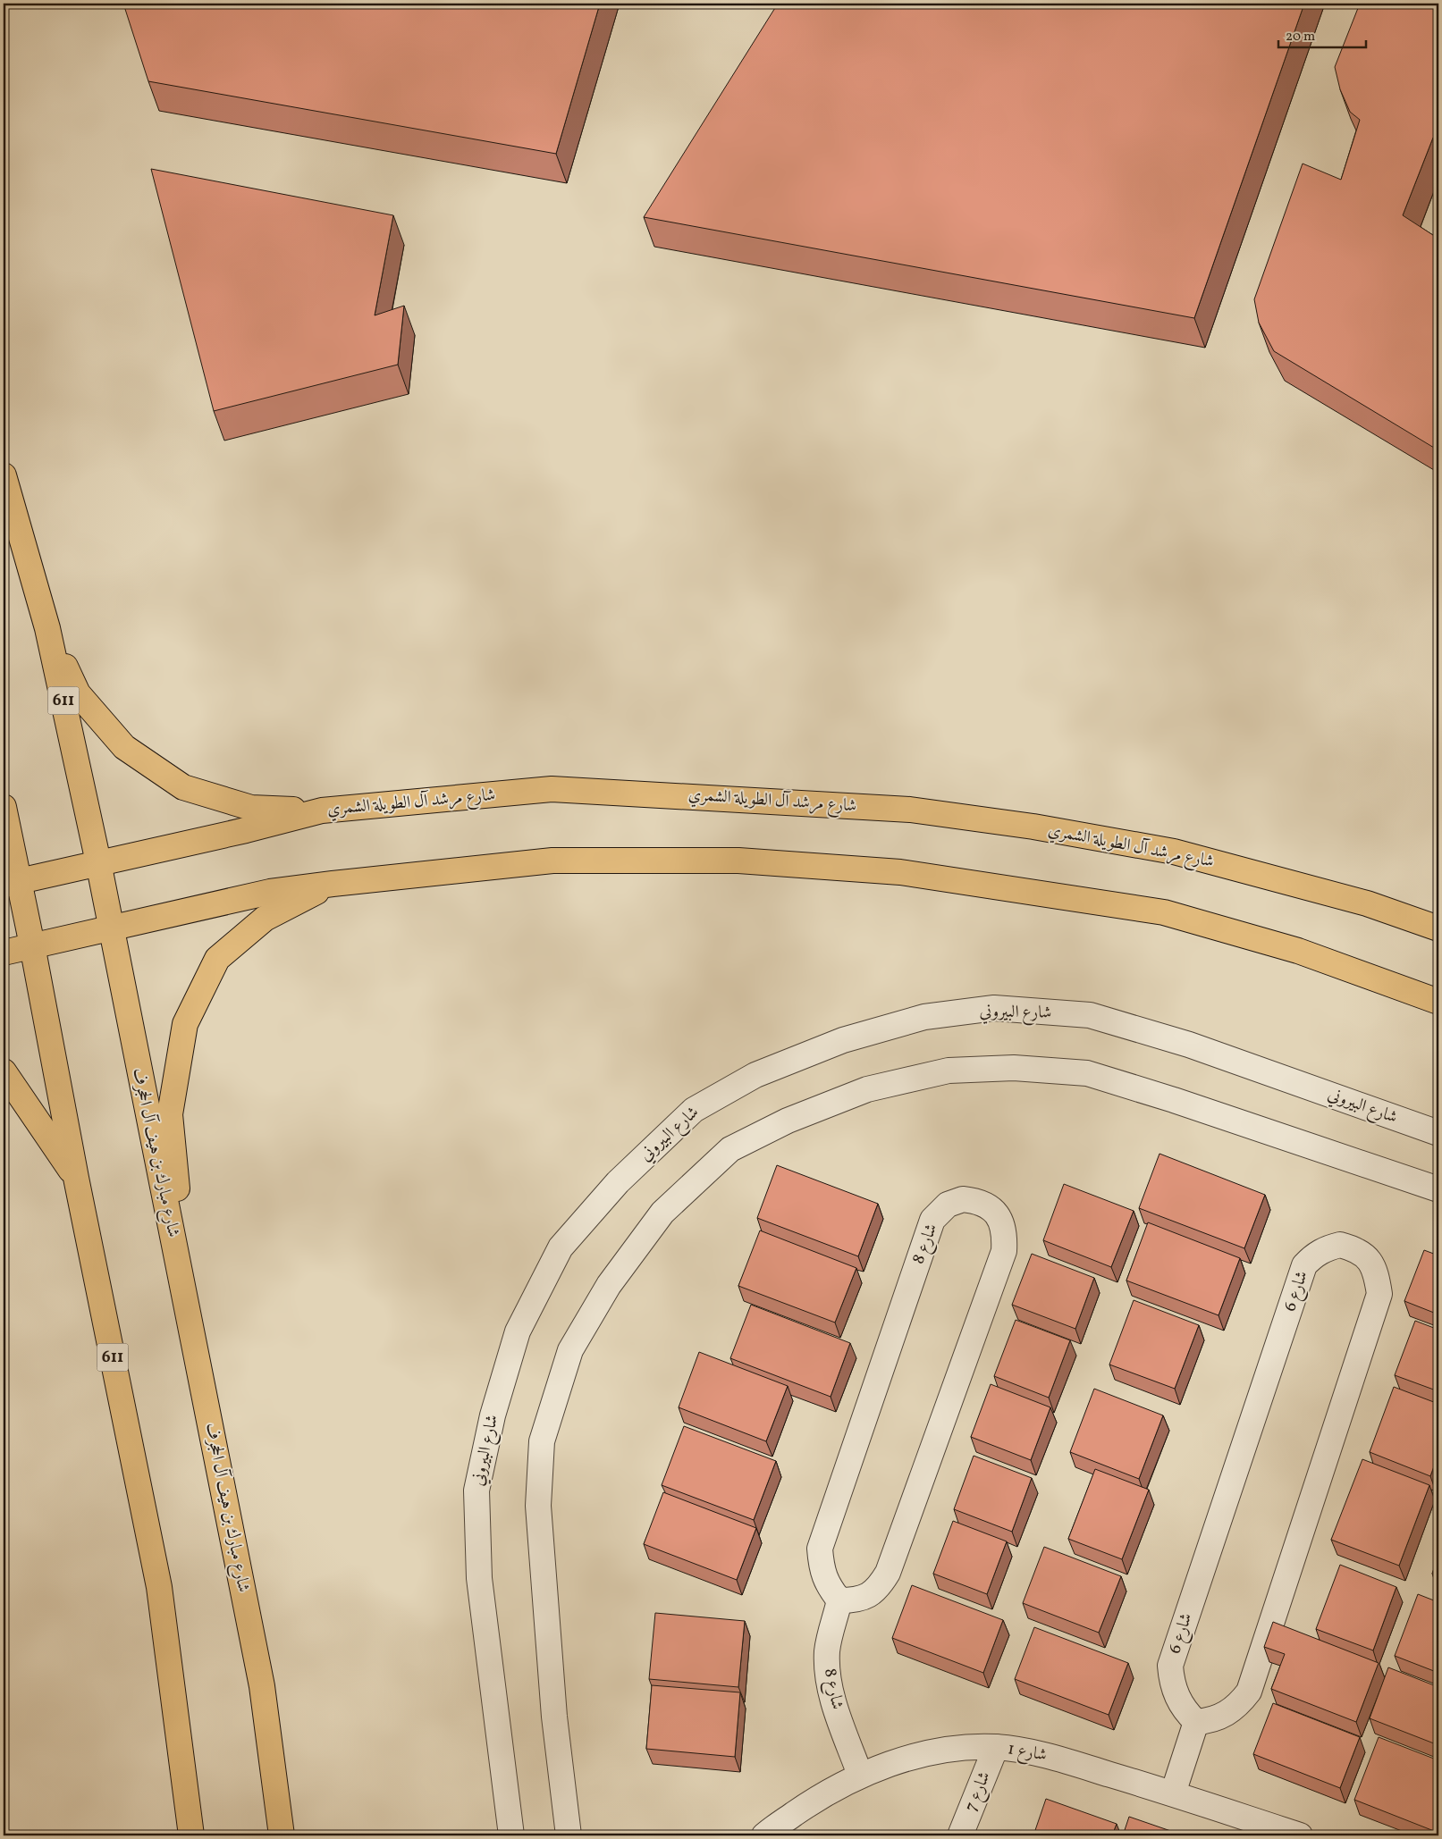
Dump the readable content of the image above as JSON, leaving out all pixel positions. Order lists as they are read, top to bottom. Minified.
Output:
{"streets":{"main road":["611","شارع مرشد آل الطويلة الشمري","شارع مبارك بن هيف آل الحجرف"],"street":["شارع البيروني","شارع 8","شارع 6","شارع 1","شارع 7"]},"crossings":[["611","شارع مرشد آل الطويلة الشمري"],["شارع مرشد آل الطويلة الشمري","شارع مبارك بن هيف آل الحجرف"],["شارع 8","شارع 1"],["شارع 1","شارع 7"]],"scale_bar":"20 m"}
